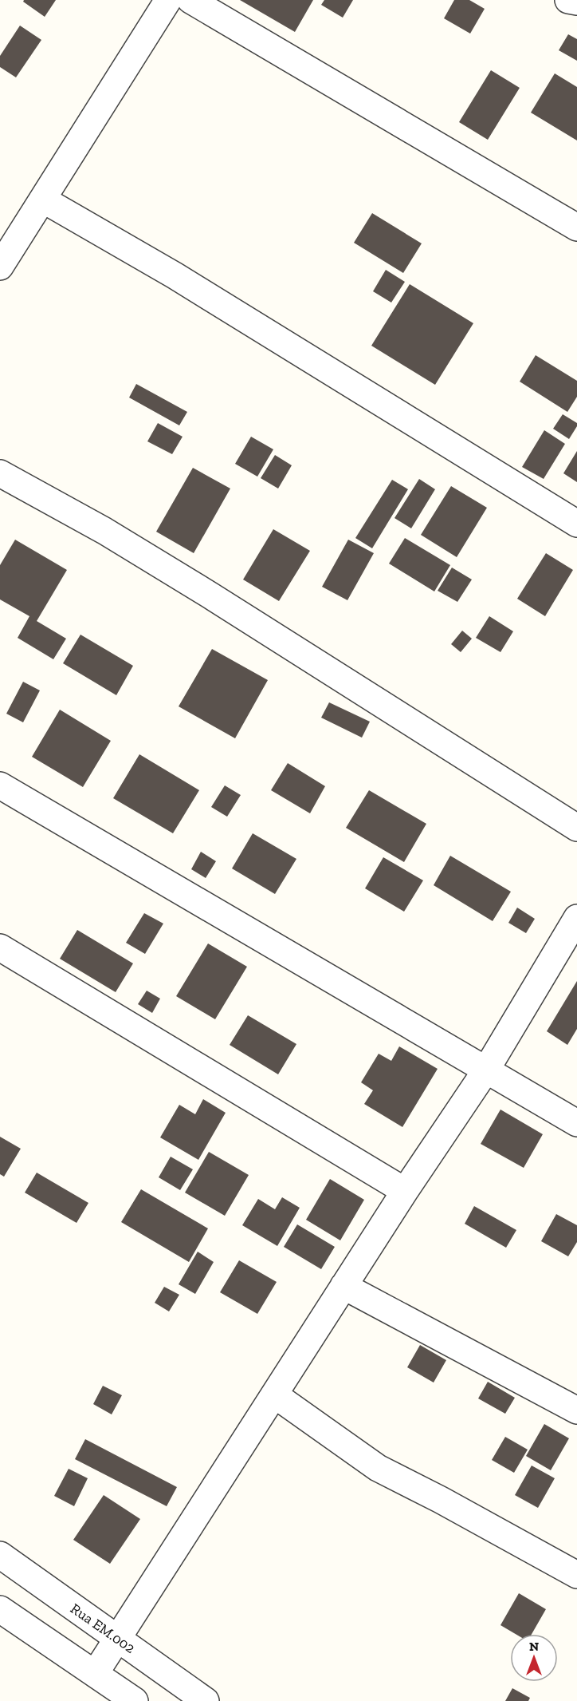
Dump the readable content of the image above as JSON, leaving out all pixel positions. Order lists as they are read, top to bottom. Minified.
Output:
{"streets":{"street":["Rua EM.002"]},"north":"top"}
